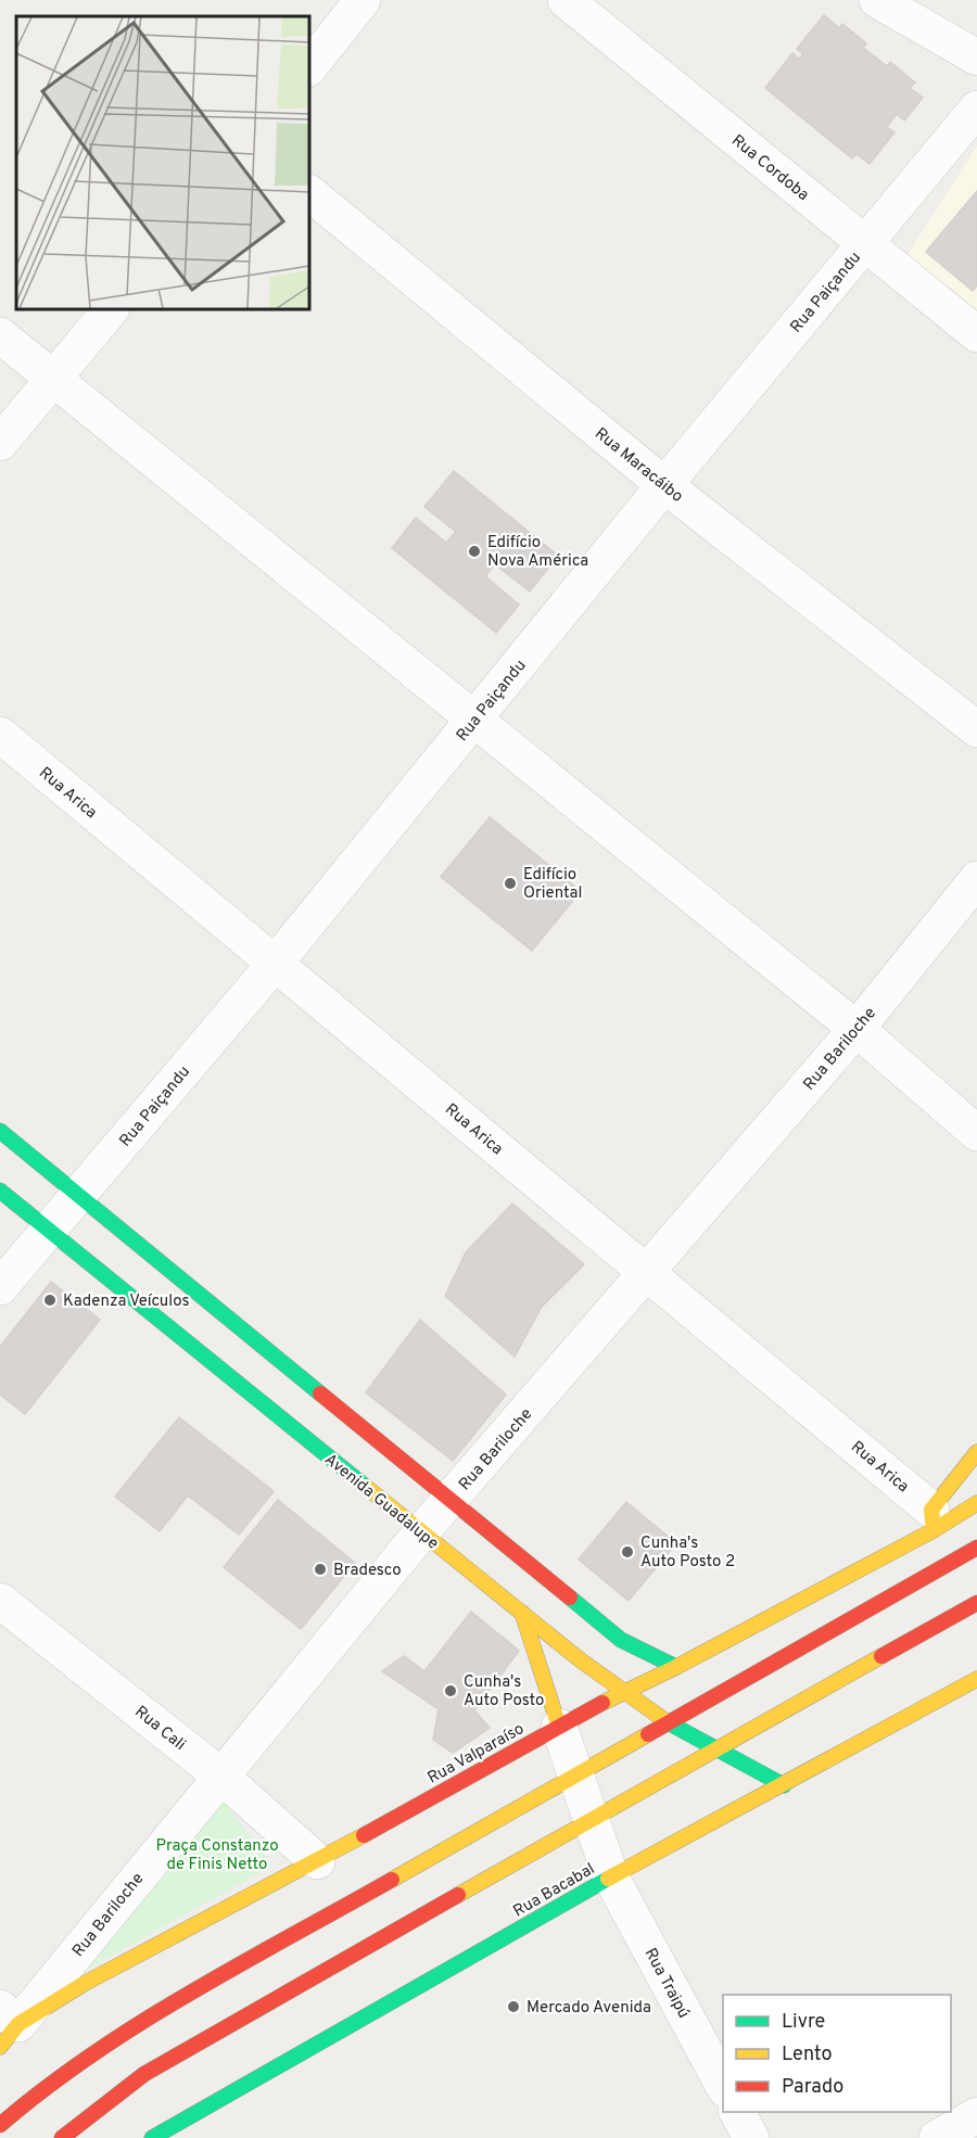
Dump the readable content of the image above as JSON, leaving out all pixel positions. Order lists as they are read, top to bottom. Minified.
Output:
{"streets":{"street":["Rua Cordoba","Rua Paiçandu","Rua Maracáibo","Rua Arica","Rua Bariloche","Avenida Guadalupe","Rua Cali","Rua Valparaíso","Rua Bacabal","Rua Traipú"]},"crossings":[["Rua Cordoba","Rua Paiçandu"],["Rua Paiçandu","Rua Maracáibo"],["Rua Paiçandu","Rua Arica"],["Rua Paiçandu","Avenida Guadalupe"],["Rua Arica","Rua Bariloche"],["Rua Arica","Rua Valparaíso"],["Rua Bariloche","Avenida Guadalupe"],["Rua Bariloche","Rua Cali"],["Rua Bariloche","Rua Valparaíso"],["Avenida Guadalupe","Rua Valparaíso"],["Avenida Guadalupe","Rua Bacabal"],["Rua Cali","Rua Valparaíso"],["Rua Bacabal","Rua Traipú"]],"parks":["Praça Constanzo de Finis Netto"],"places":["Edifício Nova América","Edifício Oriental","Kadenza Veículos","Cunha's Auto Posto 2","Bradesco","Cunha's Auto Posto","Mercado Avenida"],"legend":["Livre","Lento","Parado"]}
